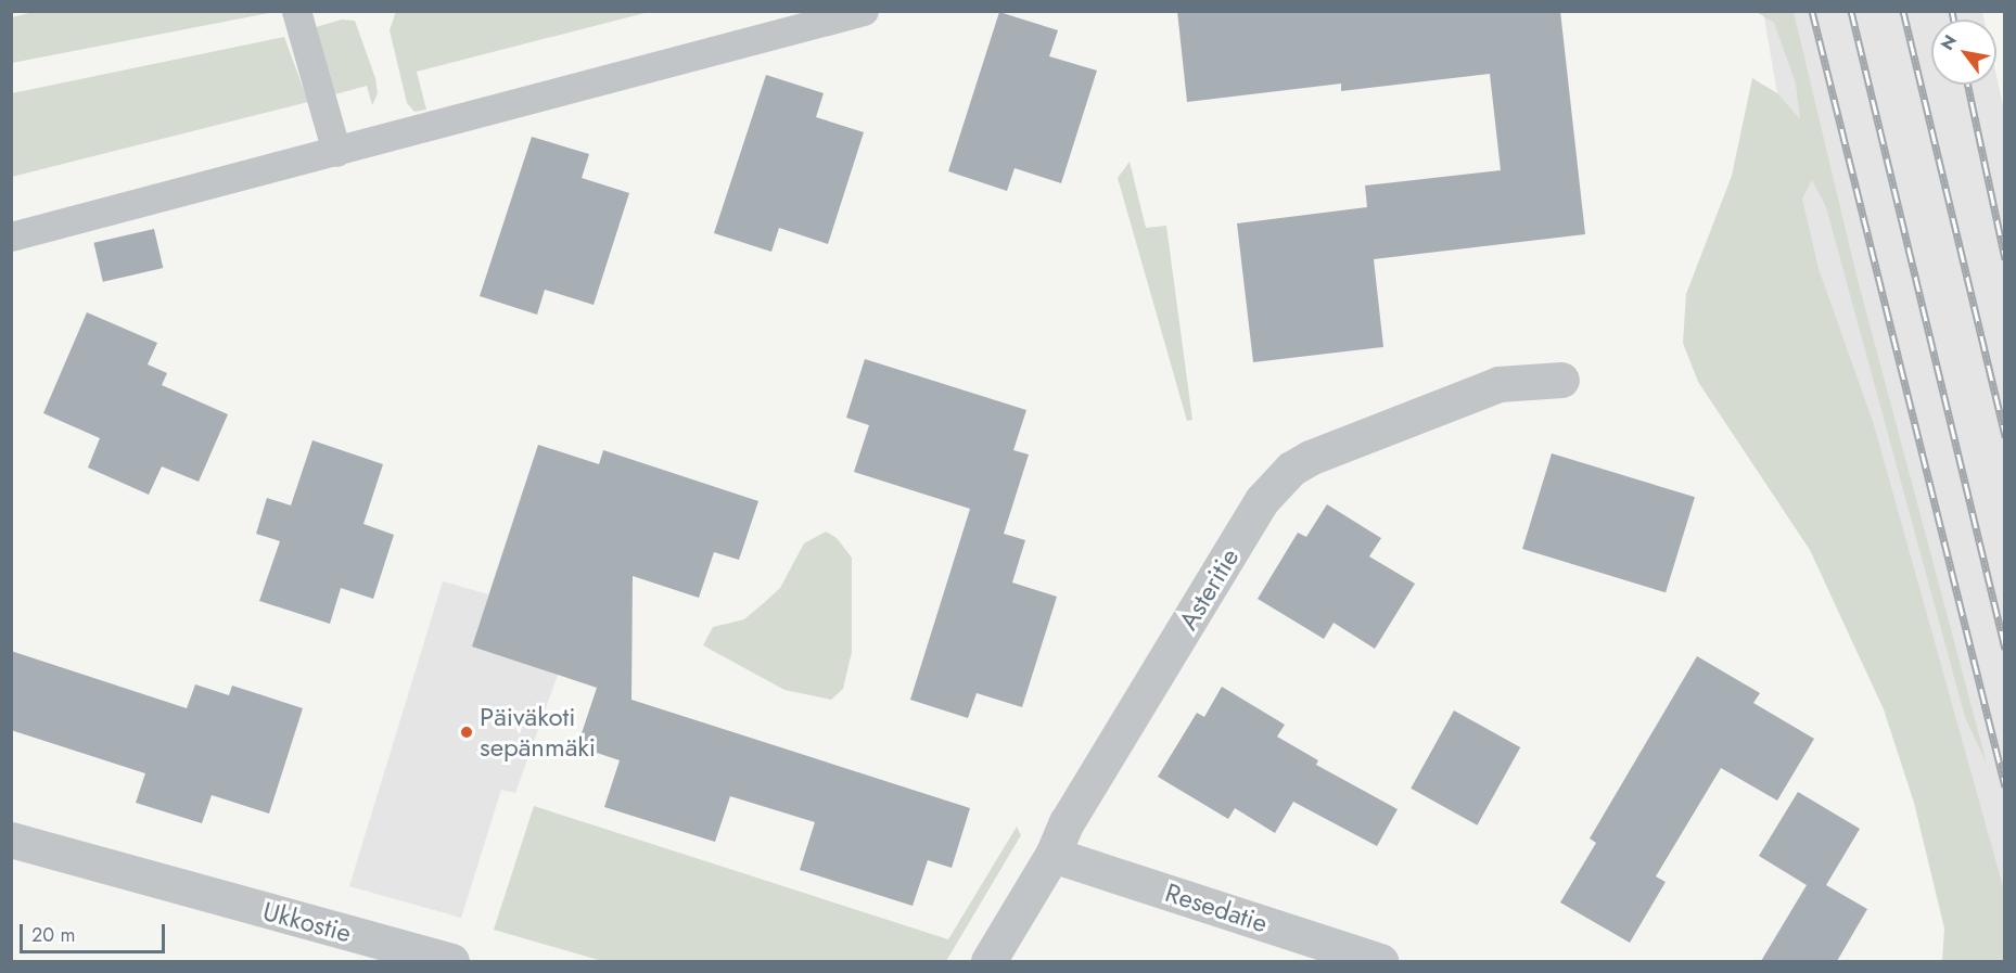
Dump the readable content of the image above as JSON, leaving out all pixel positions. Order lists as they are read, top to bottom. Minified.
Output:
{"streets":{"street":["Asteritie","Resedatie","Ukkostie"]},"crossings":[["Asteritie","Resedatie"]],"places":["Päiväkoti sepänmäki"],"scale_bar":"20 m","north":"top left"}
